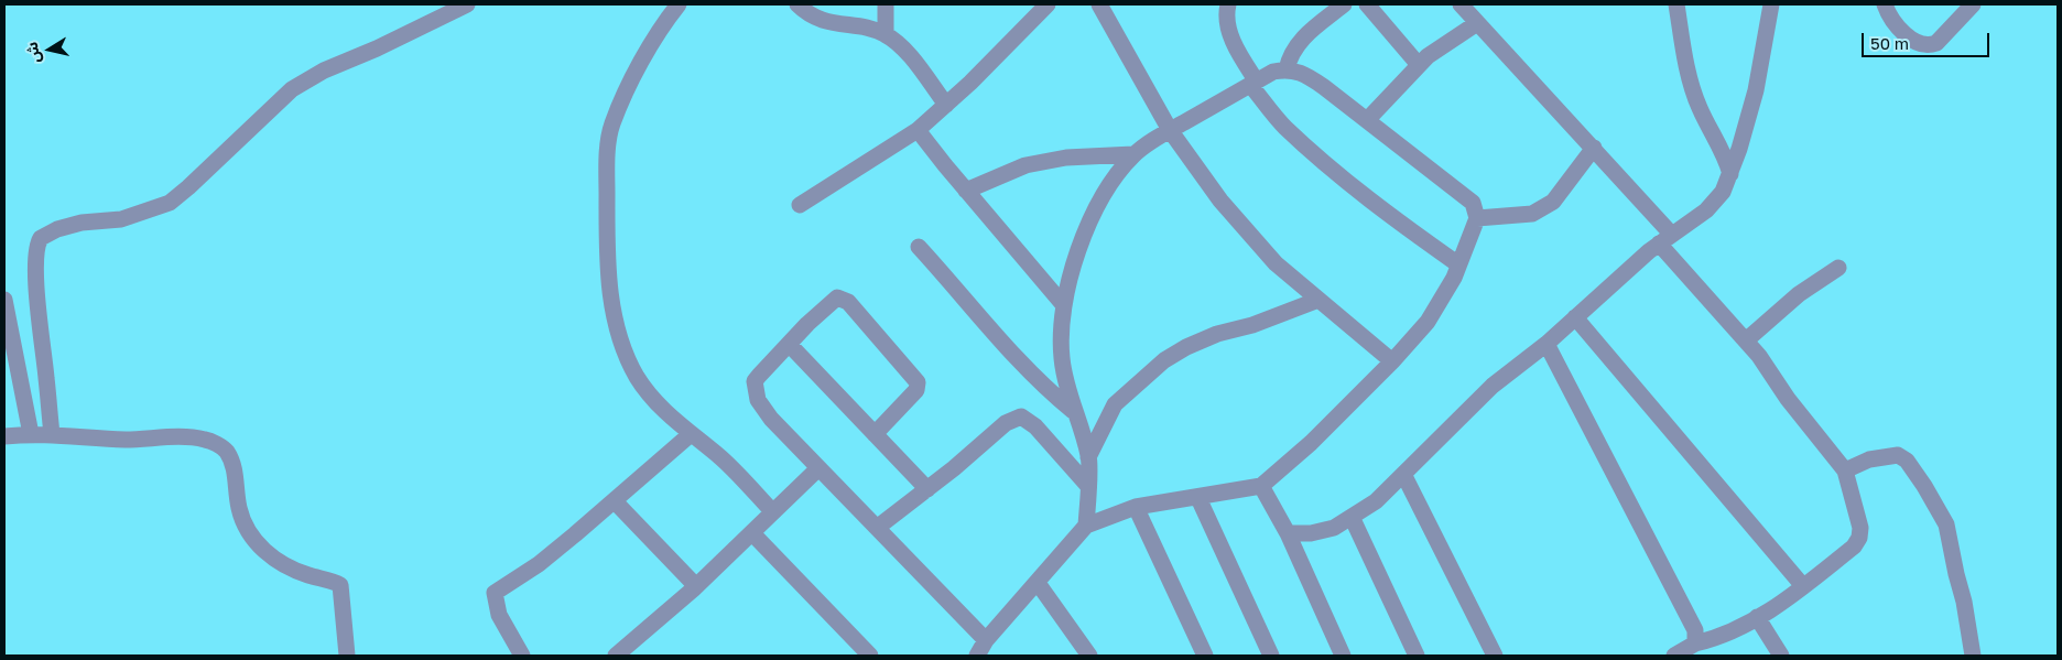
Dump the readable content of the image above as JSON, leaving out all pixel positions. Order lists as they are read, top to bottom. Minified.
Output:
{"scale_bar":"50 m","north":"left"}
